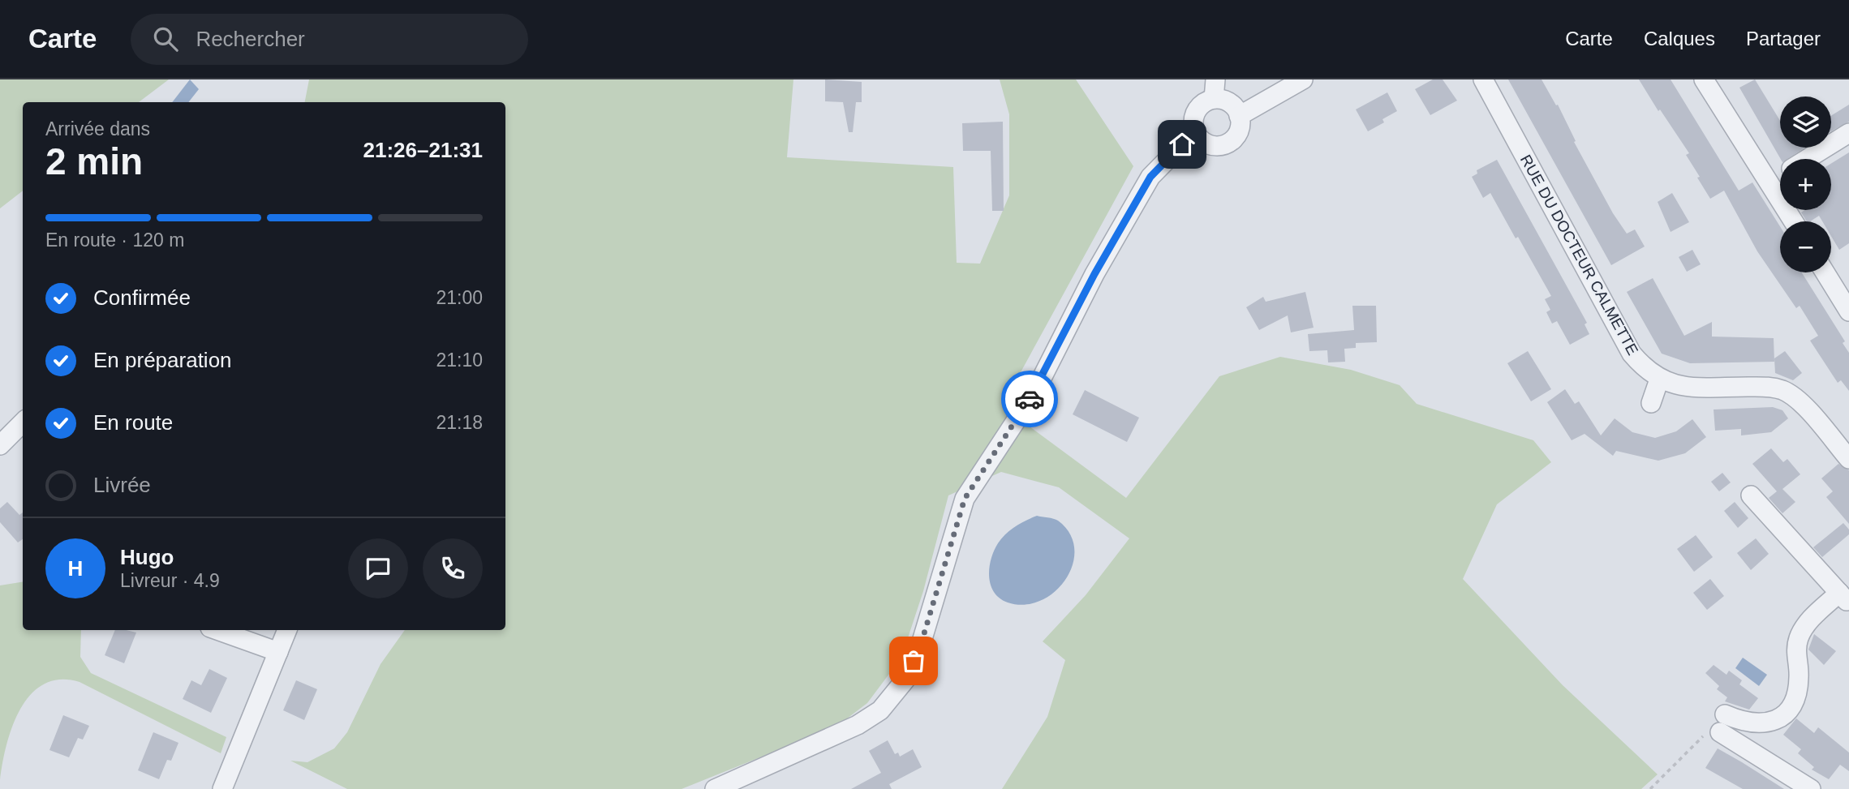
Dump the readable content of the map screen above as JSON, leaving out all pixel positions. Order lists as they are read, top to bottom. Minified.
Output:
{"streets":{"street":["RUE DU DOCTEUR CALMETTE"]},"page":{"header":"Carte","search":"Rechercher","nav":["Carte","Calques","Partager"],"map_buttons":["+","−"],"heading":["2 min","Arrivée dans","21:26–21:31"],"panel":["Hugo","Livreur · 4.9"],"bar":"En route · 120 m","list":[["Confirmée","21:00"],["En préparation","21:10"],["En route","21:18"],"Livrée"],"round":"H"}}
